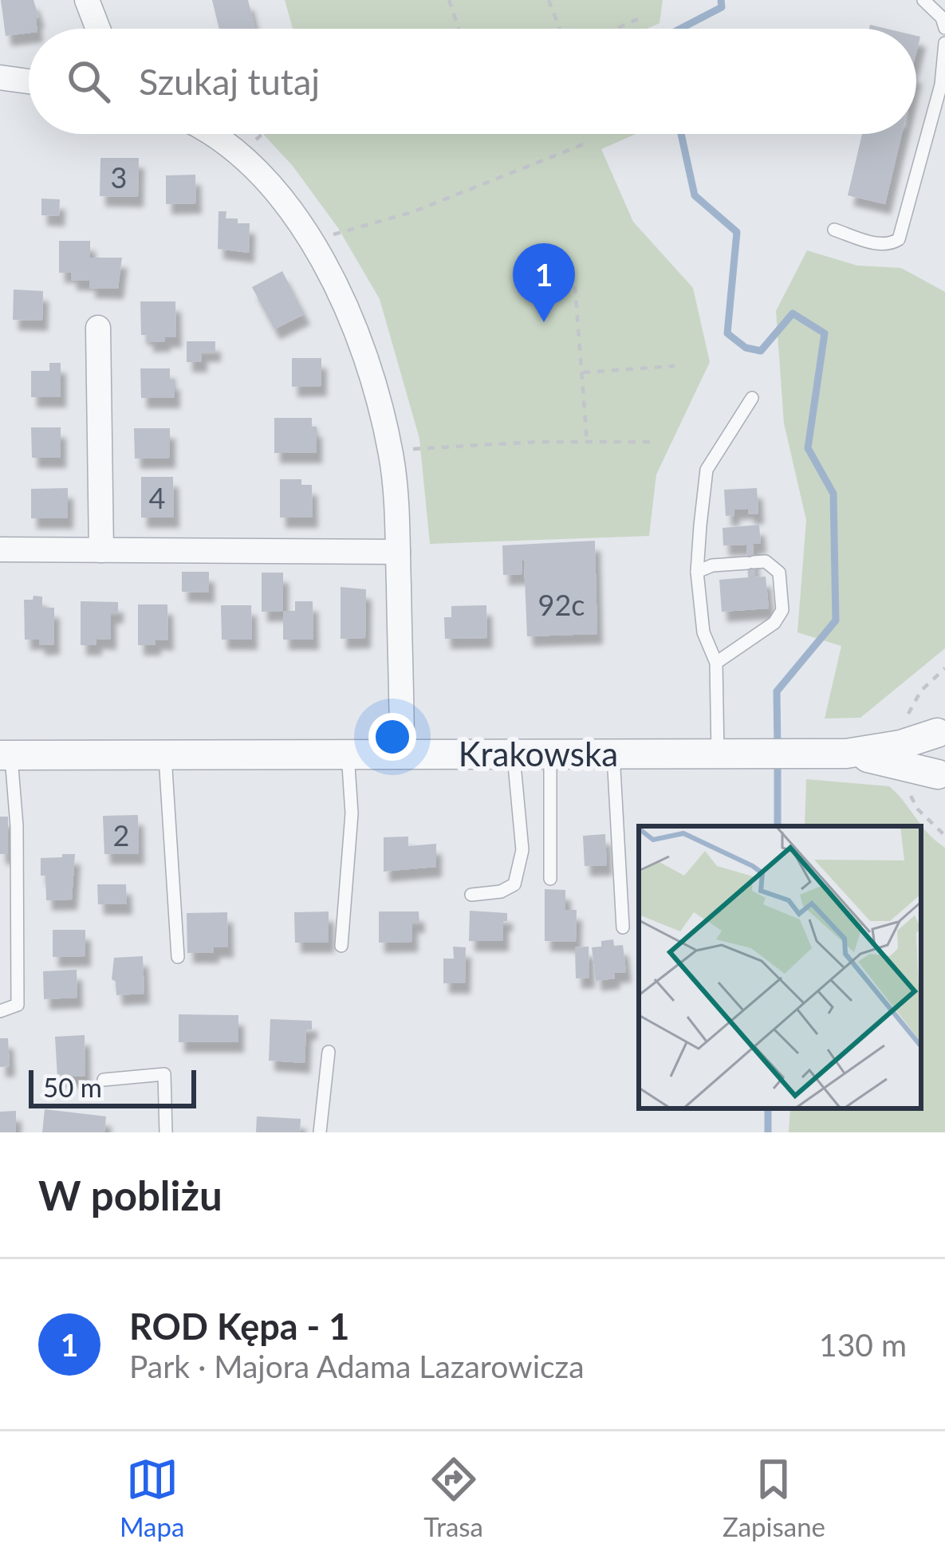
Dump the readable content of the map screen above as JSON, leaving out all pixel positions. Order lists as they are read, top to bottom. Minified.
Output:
{"streets":{"street":["Krakowska"]},"house_numbers":["3","4","92c","2"],"scale_bar":"50 m","page":{"search":"Szukaj tutaj","pins":"1","scale":"50 m","heading":"W pobliżu","list":[{"mark":"1","name":"ROD Kępa - 1","note":"Park · Majora Adama Lazarowicza","value":"130 m"}],"nav":["Mapa","Trasa","Zapisane"]}}
